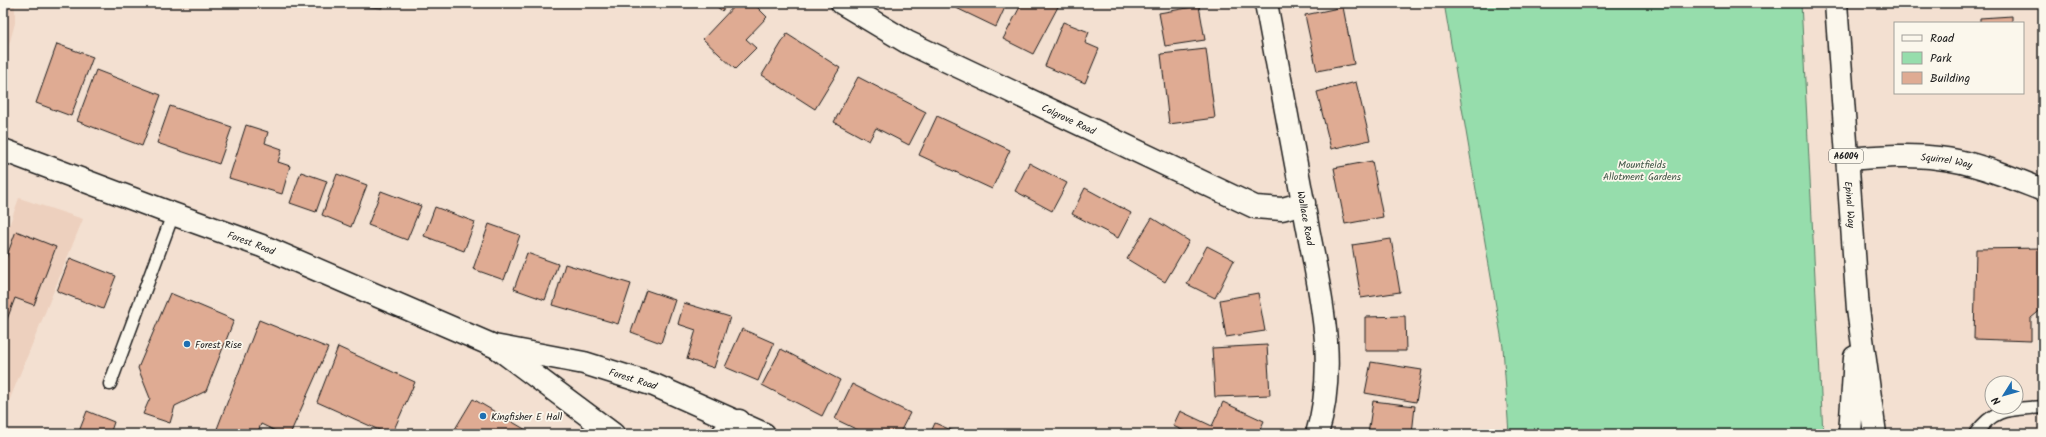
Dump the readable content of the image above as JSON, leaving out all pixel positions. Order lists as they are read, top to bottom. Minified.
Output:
{"streets":{"main road":["Colgrove Road","A6004","Squirrel Way","Epinal Way","Wallace Road","Forest Road"]},"crossings":[["Colgrove Road","Wallace Road"],["Squirrel Way","Epinal Way"]],"parks":["Mountfields Allotment Gardens"],"places":["Forest Rise","Kingfisher E Hall"],"legend":["Road","Park","Building"],"north":"bottom left"}
